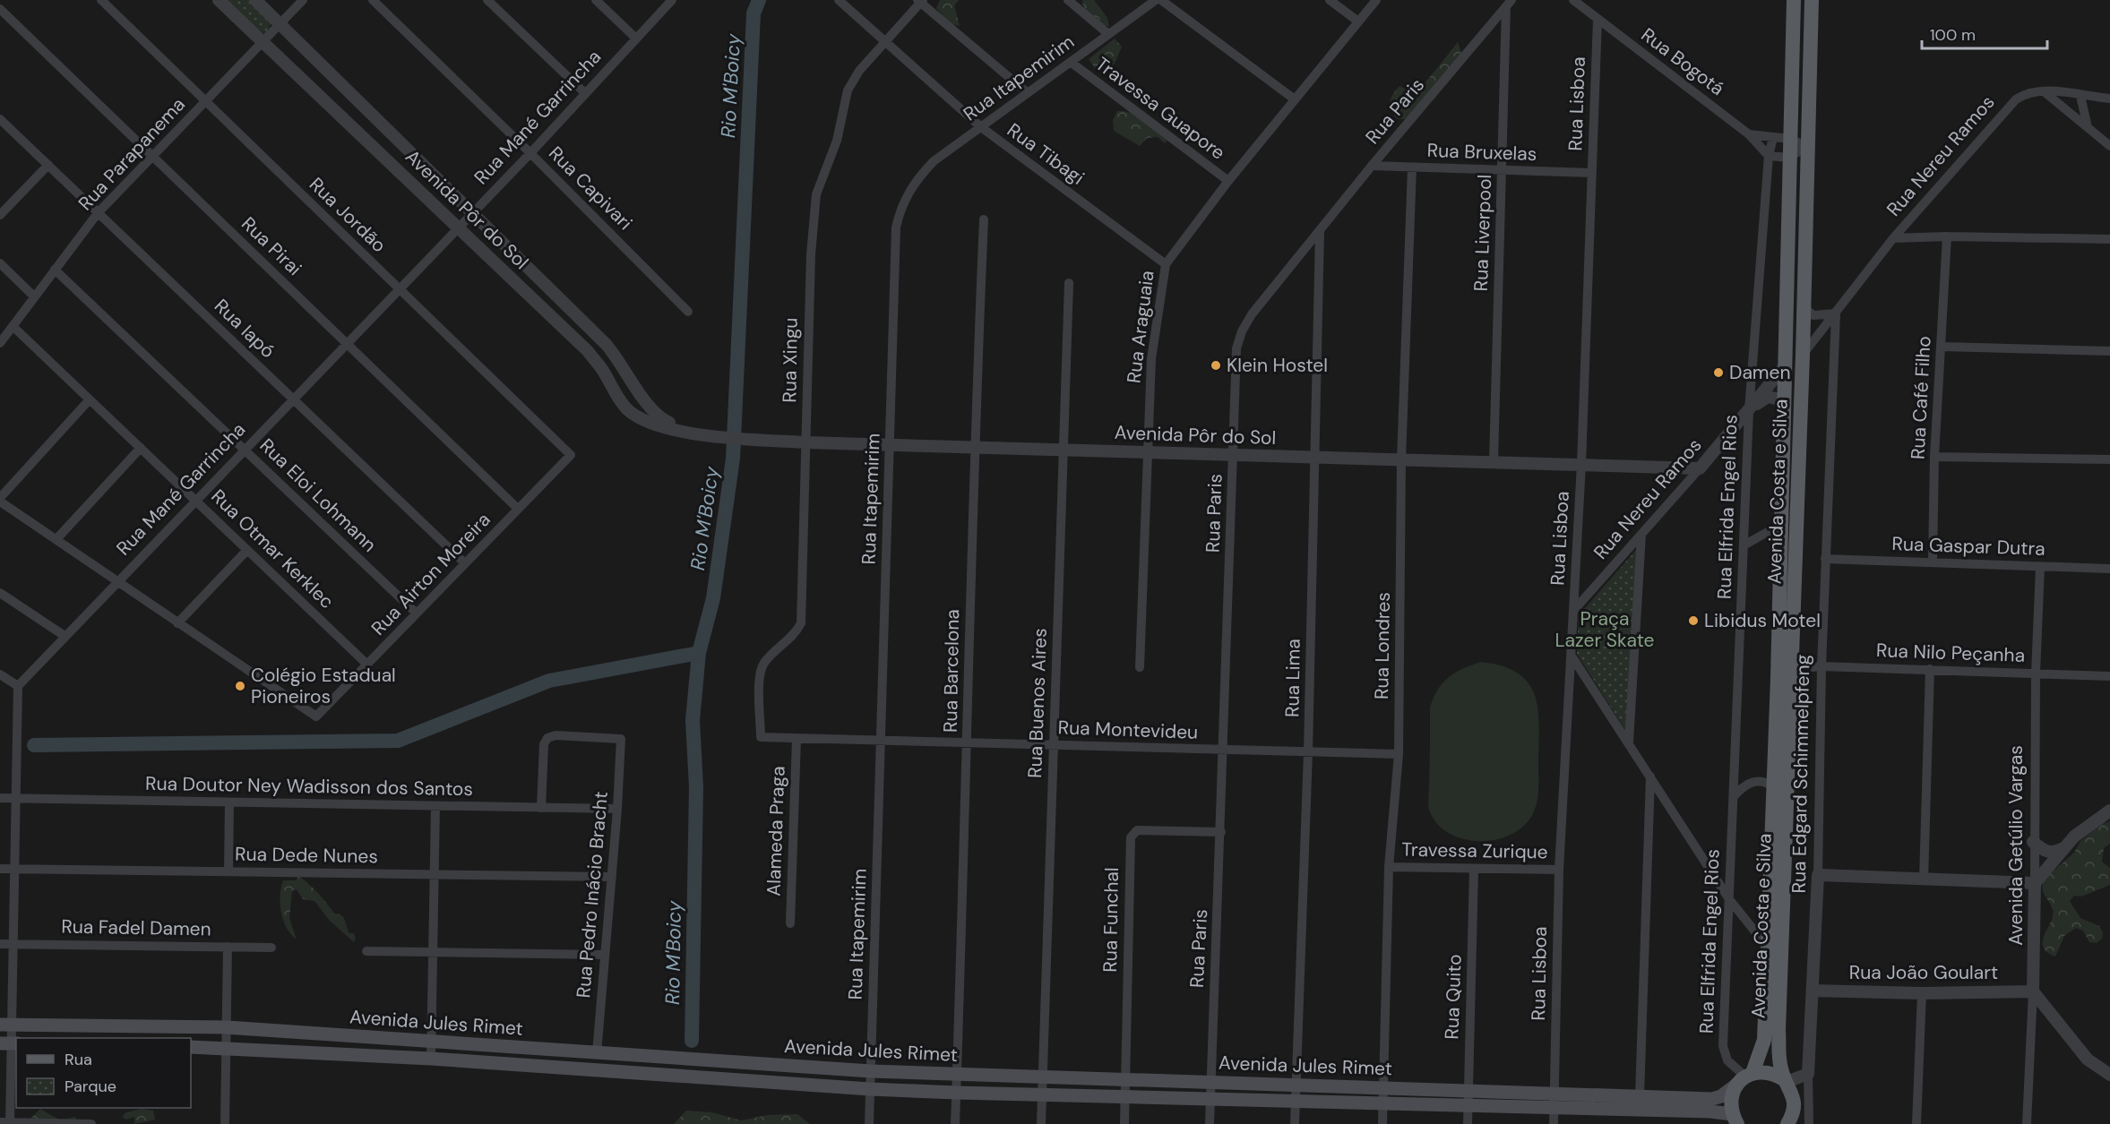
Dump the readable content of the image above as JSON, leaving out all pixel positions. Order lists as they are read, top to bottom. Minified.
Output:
{"streets":{"main road":["Avenida Costa e Silva","Avenida Jules Rimet"],"street":["Rua Bogotá","Rua Itapemirim","Rua Lisboa","Travessa Guapore","Rua Paris","Rua Mané Garrincha","Rua Bruxelas","Rua Parapanema","Rua Tibagi","Rua Nereu Ramos","Rua Capivari","Avenida Pôr do Sol","Rua Jordão","Rua Liverpool","Rua Pirai","Rua Araguaia","Rua Iapó","Rua Xingu","Rua Café Filho","Rua Eloi Lohmann","Rua Elfrida Engel Rios","Rua Gaspar Dutra","Rua Otmar Kerklec","Rua Airton Moreira","Rua Londres","Rua Nilo Peçanha","Rua Barcelona","Rua Lima","Rua Buenos Aires","Rua Montevideu","Rua Edgard Schimmelpfeng","Rua Doutor Ney Wadisson dos Santos","Alameda Praga","Avenida Getúlio Vargas","Travessa Zurique","Rua Dede Nunes","Rua Pedro Inácio Bracht","Rua Funchal","Rua Fadel Damen","Rua João Goulart","Rua Quito"]},"crossings":[["Rua Bogotá","Rua Lisboa"],["Rua Bogotá","Rua Elfrida Engel Rios"],["Rua Itapemirim","Travessa Guapore"],["Rua Itapemirim","Rua Tibagi"],["Rua Itapemirim","Avenida Pôr do Sol"],["Rua Itapemirim","Rua Montevideu"],["Rua Itapemirim","Avenida Jules Rimet"],["Rua Lisboa","Rua Bruxelas"],["Rua Lisboa","Rua Nereu Ramos"],["Rua Lisboa","Avenida Pôr do Sol"],["Rua Lisboa","Travessa Zurique"],["Rua Lisboa","Avenida Jules Rimet"],["Travessa Guapore","Rua Araguaia"],["Rua Paris","Rua Bruxelas"],["Rua Paris","Avenida Pôr do Sol"],["Rua Paris","Rua Liverpool"],["Rua Paris","Rua Lima"],["Rua Paris","Rua Montevideu"],["Rua Paris","Rua Funchal"],["Rua Paris","Avenida Jules Rimet"],["Rua Mané Garrincha","Rua Capivari"],["Rua Mané Garrincha","Avenida Pôr do Sol"],["Rua Mané Garrincha","Rua Jordão"],["Rua Mané Garrincha","Rua Pirai"],["Rua Mané Garrincha","Rua Iapó"],["Rua Mané Garrincha","Rua Eloi Lohmann"],["Rua Mané Garrincha","Rua Otmar Kerklec"],["Rua Bruxelas","Rua Liverpool"],["Rua Bruxelas","Rua Londres"],["Rua Parapanema","Avenida Pôr do Sol"],["Rua Parapanema","Rua Jordão"],["Rua Parapanema","Rua Pirai"],["Rua Parapanema","Rua Iapó"],["Rua Parapanema","Rua Eloi Lohmann"],["Rua Parapanema","Rua Otmar Kerklec"],["Rua Tibagi","Rua Araguaia"],["Rua Tibagi","Rua Xingu"],["Rua Nereu Ramos","Avenida Pôr do Sol"],["Rua Nereu Ramos","Avenida Costa e Silva"],["Rua Nereu Ramos","Rua Elfrida Engel Rios"],["Rua Nereu Ramos","Rua Edgard Schimmelpfeng"],["Avenida Pôr do Sol","Rua Liverpool"],["Avenida Pôr do Sol","Rua Araguaia"],["Avenida Pôr do Sol","Rua Xingu"],["Avenida Pôr do Sol","Rua Londres"],["Avenida Pôr do Sol","Rua Barcelona"],["Avenida Pôr do Sol","Rua Lima"],["Avenida Pôr do Sol","Rua Buenos Aires"],["Rua Jordão","Rua Airton Moreira"],["Rua Pirai","Rua Airton Moreira"],["Rua Iapó","Rua Airton Moreira"],["Rua Xingu","Rua Montevideu"],["Rua Café Filho","Rua Gaspar Dutra"],["Avenida Costa e Silva","Rua Elfrida Engel Rios"],["Avenida Costa e Silva","Rua Nilo Peçanha"],["Avenida Costa e Silva","Avenida Jules Rimet"],["Rua Eloi Lohmann","Rua Airton Moreira"],["Rua Elfrida Engel Rios","Avenida Jules Rimet"],["Rua Gaspar Dutra","Rua Edgard Schimmelpfeng"],["Rua Gaspar Dutra","Avenida Getúlio Vargas"],["Rua Otmar Kerklec","Rua Airton Moreira"],["Rua Londres","Rua Montevideu"],["Rua Londres","Travessa Zurique"],["Rua Londres","Avenida Jules Rimet"],["Rua Nilo Peçanha","Rua Edgard Schimmelpfeng"],["Rua Nilo Peçanha","Avenida Getúlio Vargas"],["Rua Barcelona","Rua Montevideu"],["Rua Barcelona","Avenida Jules Rimet"],["Rua Lima","Rua Montevideu"],["Rua Lima","Avenida Jules Rimet"],["Rua Buenos Aires","Rua Montevideu"],["Rua Buenos Aires","Avenida Jules Rimet"],["Rua Montevideu","Alameda Praga"],["Rua Edgard Schimmelpfeng","Rua João Goulart"],["Rua Doutor Ney Wadisson dos Santos","Rua Pedro Inácio Bracht"],["Avenida Getúlio Vargas","Rua João Goulart"],["Travessa Zurique","Rua Quito"],["Rua Dede Nunes","Rua Pedro Inácio Bracht"],["Rua Pedro Inácio Bracht","Avenida Jules Rimet"],["Rua Funchal","Avenida Jules Rimet"],["Rua Quito","Avenida Jules Rimet"]],"water":["Rio M'Boicy"],"parks":["Praça Lazer Skate"],"places":["Klein Hostel","Damen","Libidus Motel","Colégio Estadual Pioneiros"],"legend":["Rua","Parque"],"scale_bar":"100 m"}
